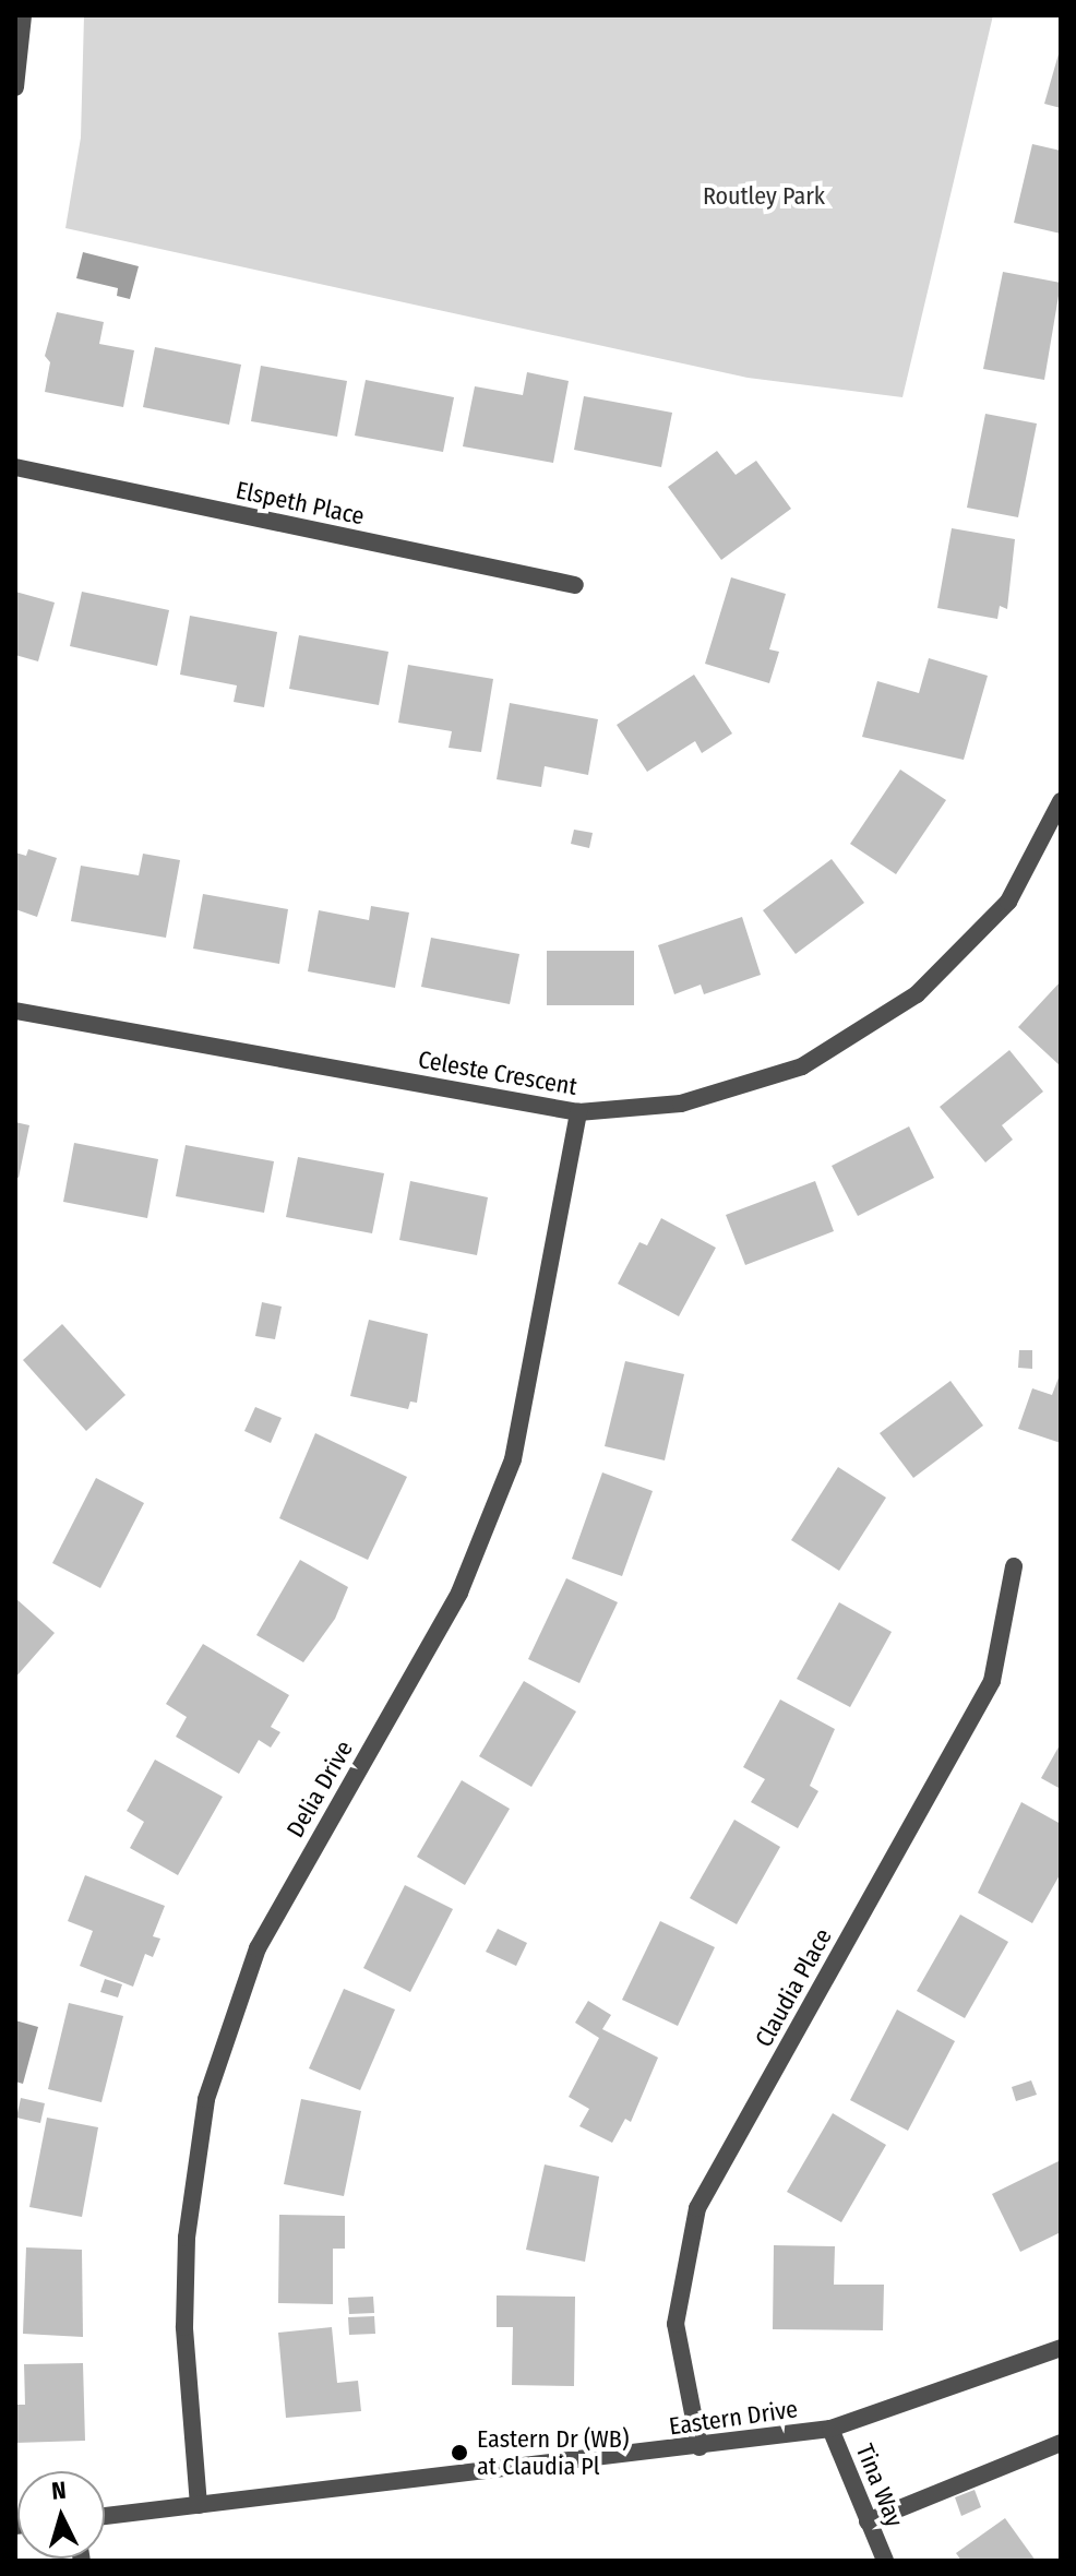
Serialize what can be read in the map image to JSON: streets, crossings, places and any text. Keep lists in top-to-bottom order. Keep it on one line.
{"streets":{"street":["Elspeth Place","Celeste Crescent","Delia Drive","Claudia Place","Eastern Drive","Tina Way"]},"crossings":[["Celeste Crescent","Delia Drive"],["Delia Drive","Eastern Drive"],["Claudia Place","Eastern Drive"],["Eastern Drive","Tina Way"]],"parks":["Routley Park"],"places":["Eastern Dr (WB) at Claudia Pl"],"north":"top"}
